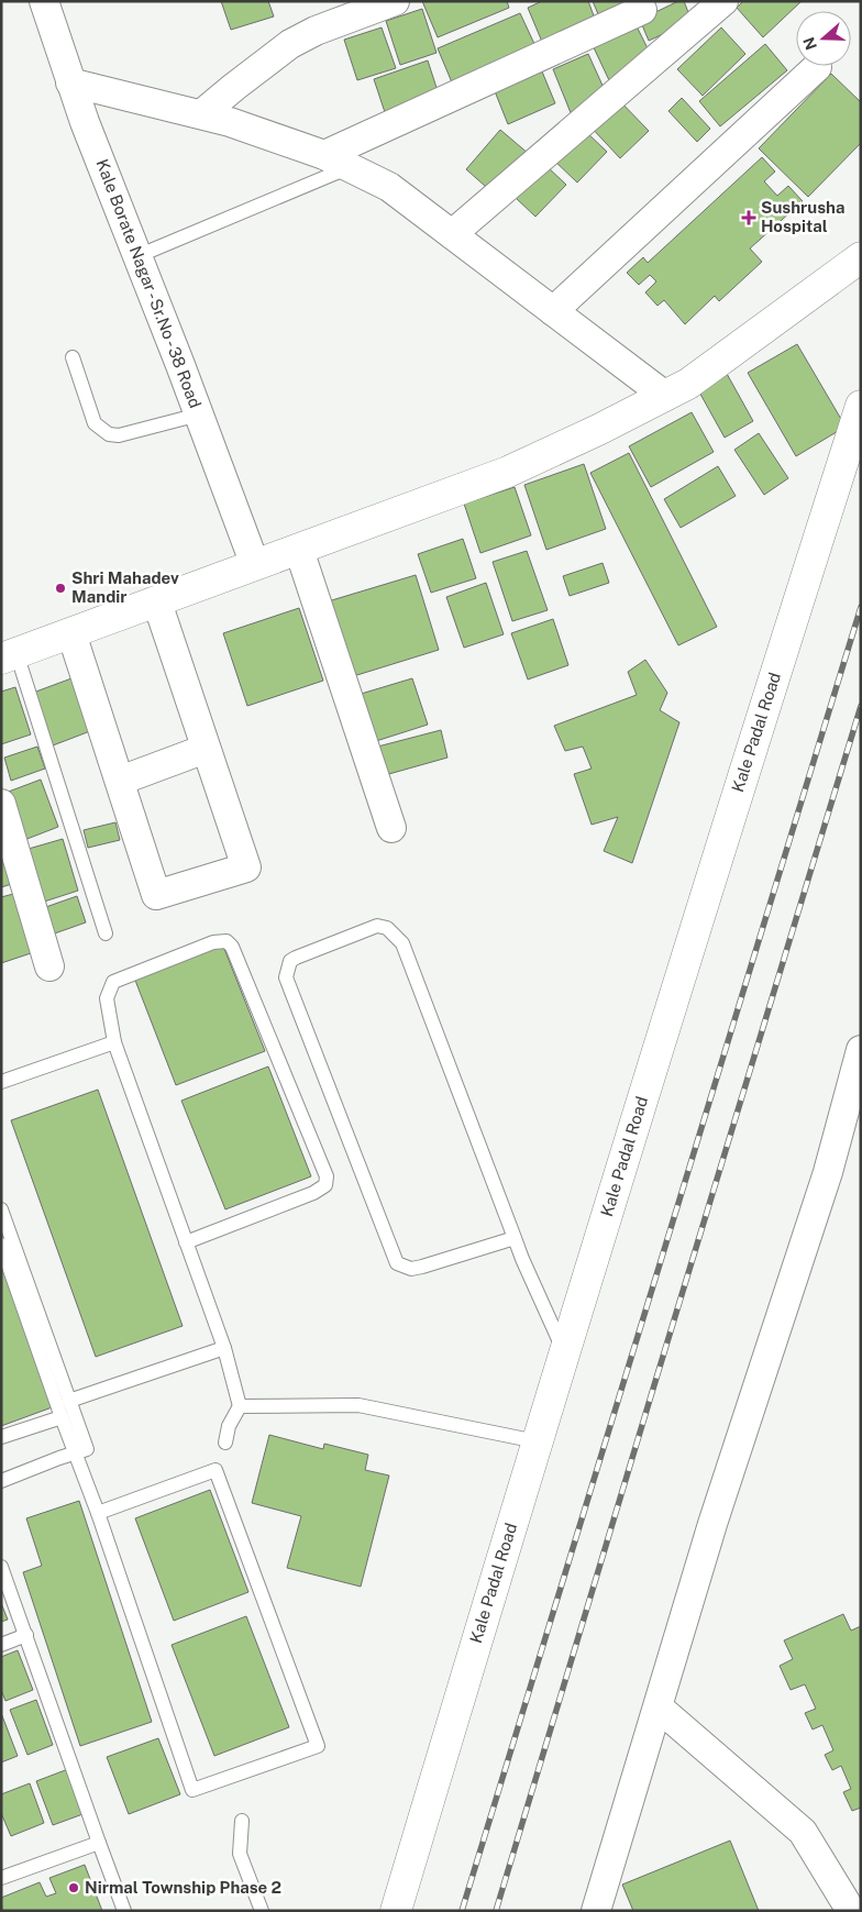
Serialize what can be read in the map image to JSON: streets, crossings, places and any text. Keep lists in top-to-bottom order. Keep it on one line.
{"streets":{"street":["Kale Borate Nagar - Sr.No - 38 Road","Kale Padal Road"]},"places":{"health":["Sushrusha Hospital"],"other":["Shri Mahadev Mandir","Nirmal Township Phase 2"]},"north":"left"}
